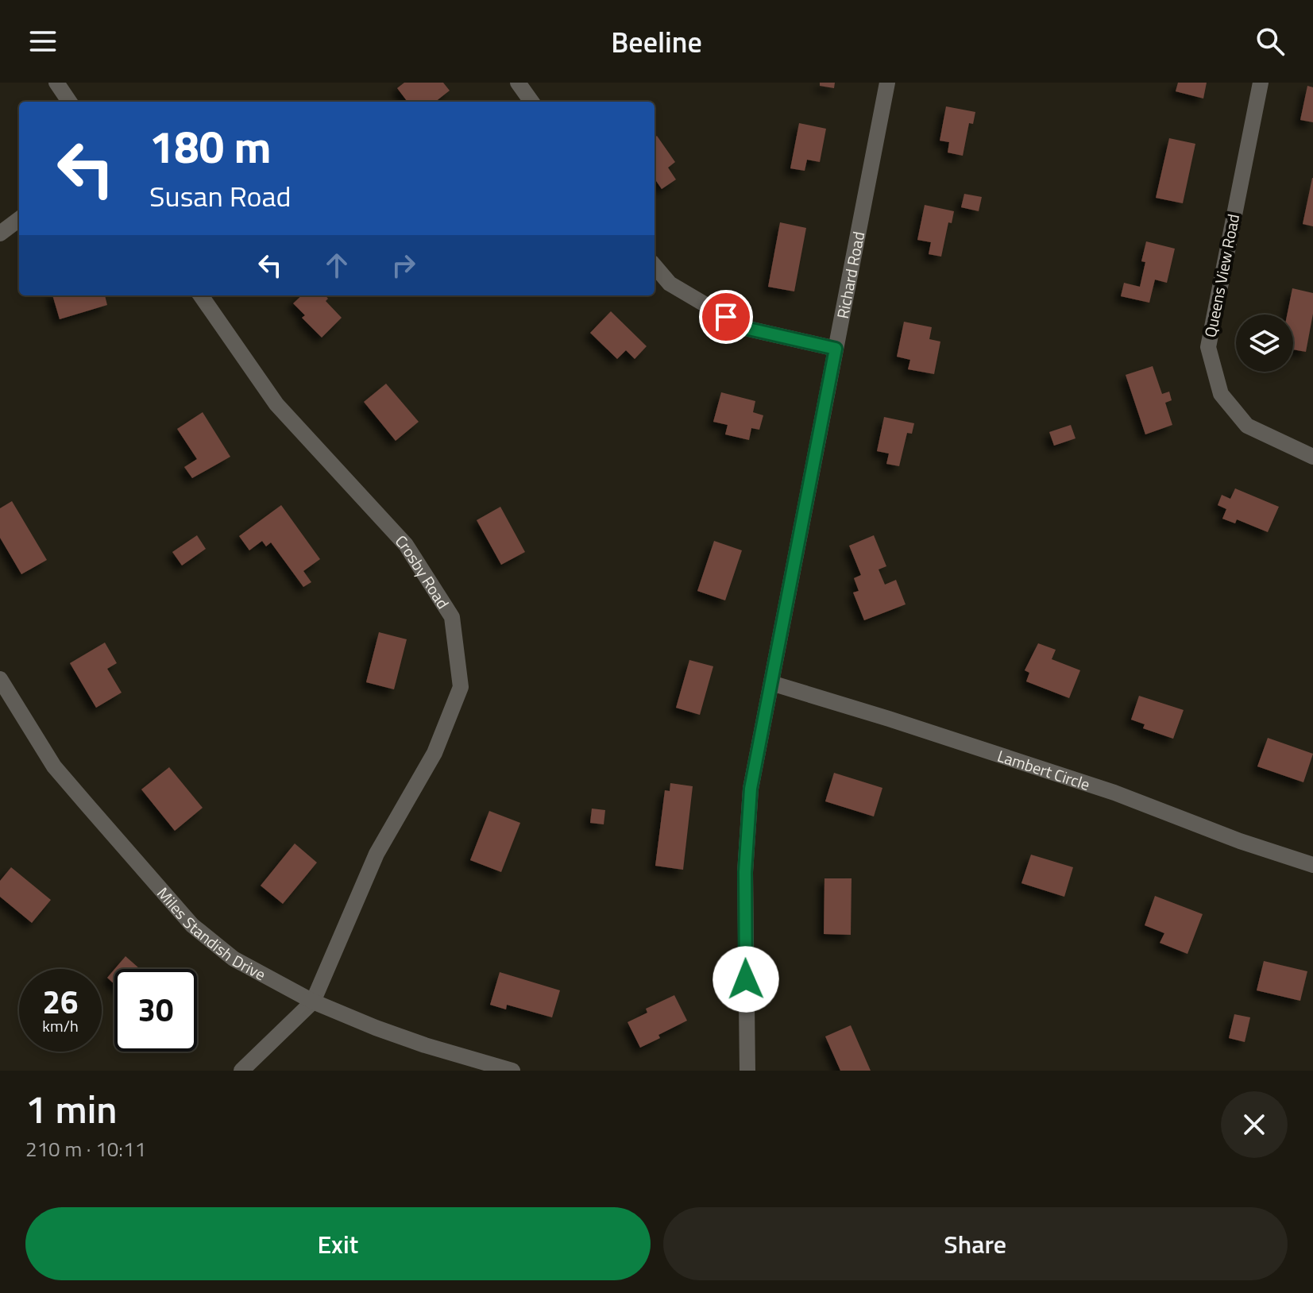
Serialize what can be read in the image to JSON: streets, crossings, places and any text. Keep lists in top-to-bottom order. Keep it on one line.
{"streets":{"street":["Richard Road","Queens View Road","Crosby Road","Lambert Circle","Miles Standish Drive"]},"crossings":[["Richard Road","Lambert Circle"],["Crosby Road","Miles Standish Drive"]],"page":{"header":"Beeline","turn":["180 m","Susan Road"],"speed":"26 km/h","limit":"30","heading":["1 min","210 m · 10:11"],"buttons":["Exit","Share"]}}
